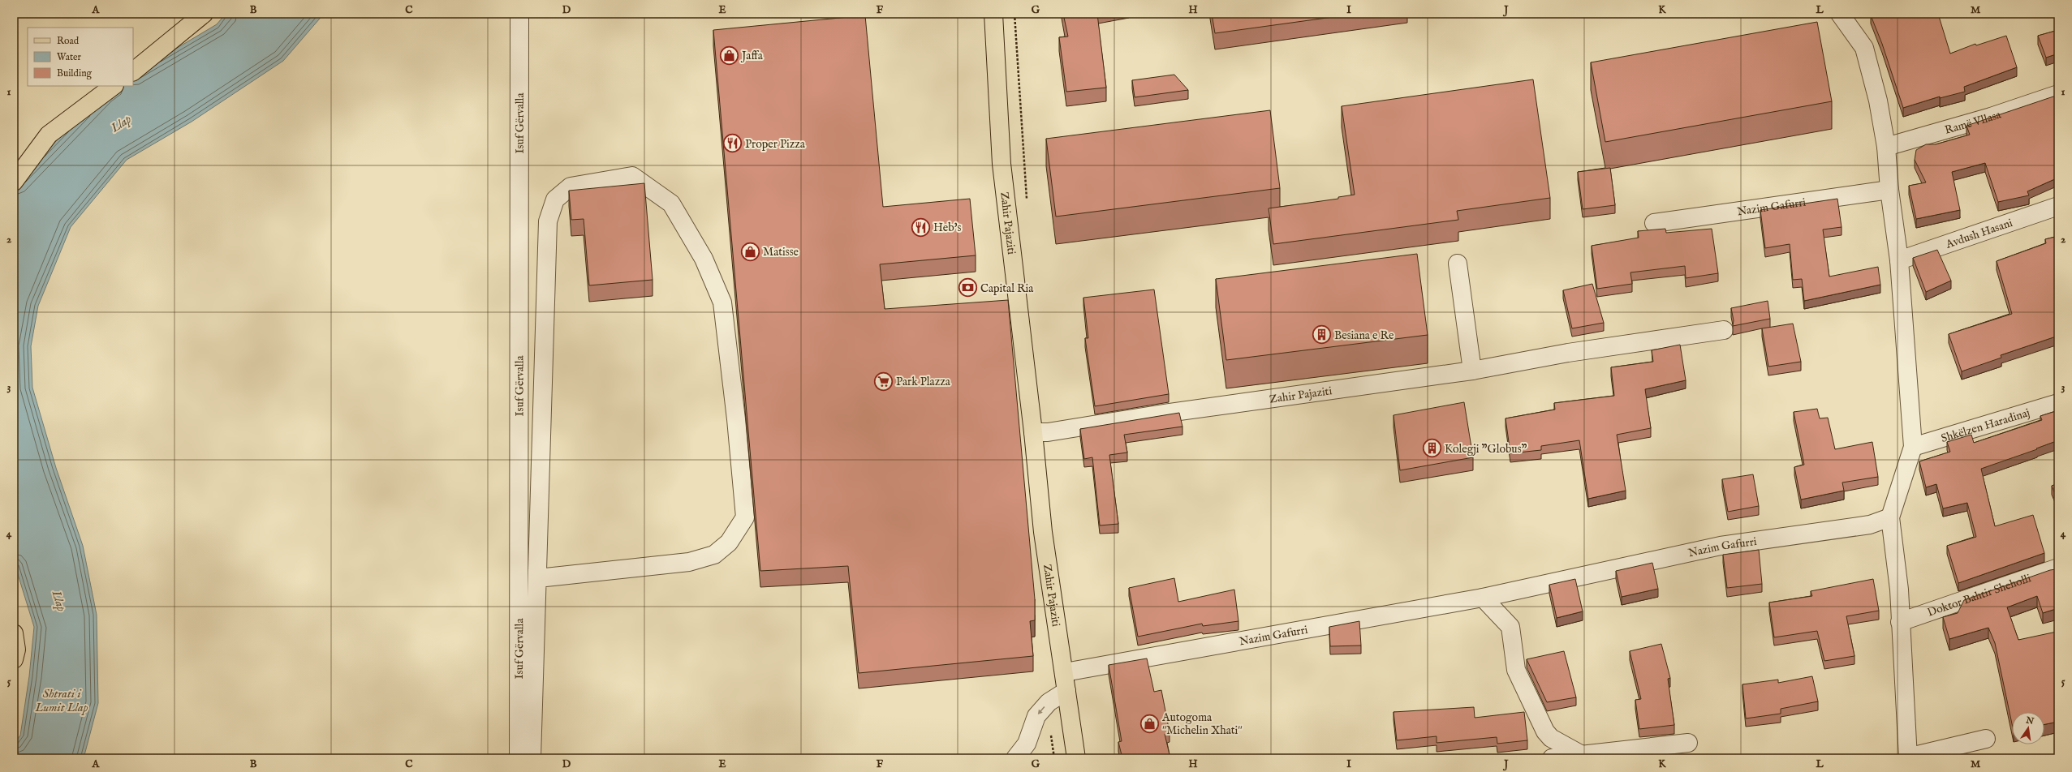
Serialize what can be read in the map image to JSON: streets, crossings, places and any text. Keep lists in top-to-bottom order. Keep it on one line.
{"streets":{"main road":["Zahir Pajaziti"],"street":["Ramë Vllasa","Isuf Gërvalla","Nazim Gafurri","Avdush Hasani","Shkëlzen Haradinaj","Doktor Bahtir Sheholli"]},"crossings":[["Nazim Gafurri","Zahir Pajaziti"]],"water":["Llap","Shtrati i Lumit Llap"],"places":{"shop":["Jaffa","Matisse","Autogoma ʺMichelin Xhatiʺ"],"restaurant":["Proper Pizza","Heb's"],"bank":["Capital Ria"],"building":["Besiana e Re","Kolegji \"Globus\""],"supermarket":["Park Plazza"]},"legend":["Road","Water","Building"],"north":"top","grid":{"columns":["A","B","C","D","E","F","G","H","I","J","K","L","M"],"rows":["1","2","3","4","5"]}}
